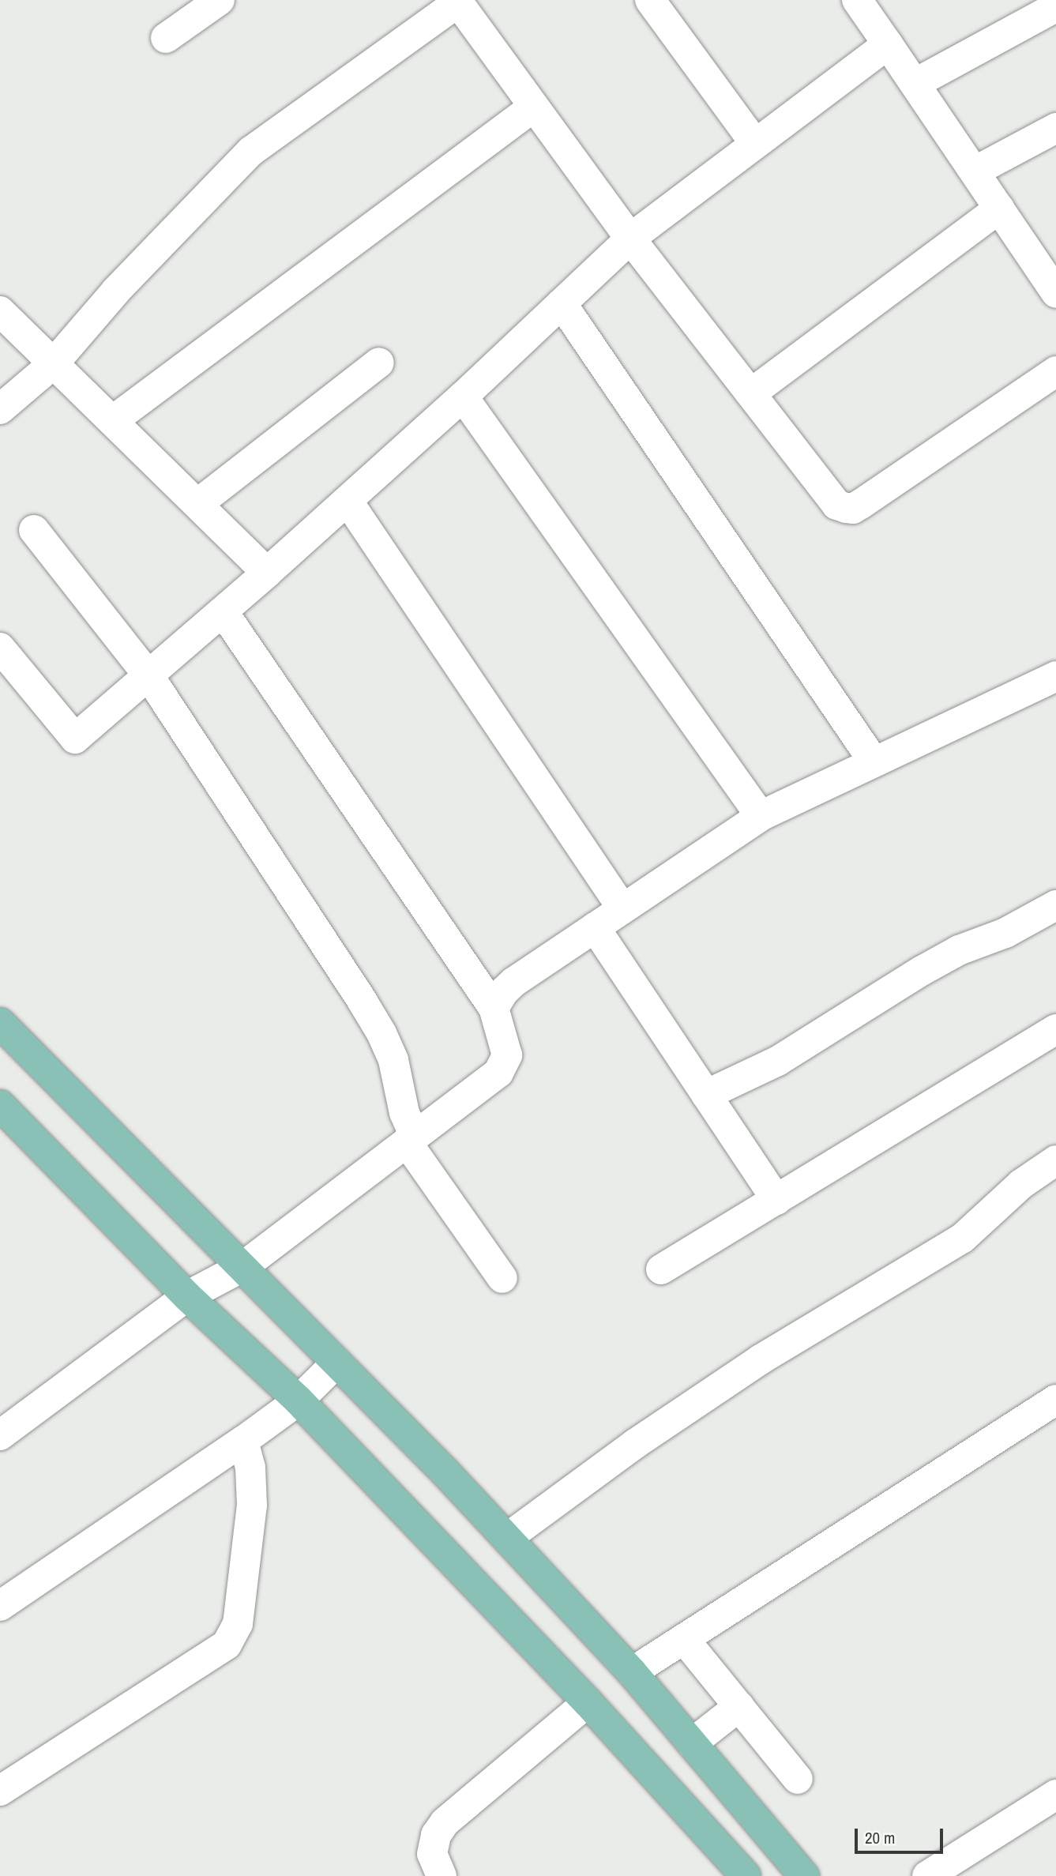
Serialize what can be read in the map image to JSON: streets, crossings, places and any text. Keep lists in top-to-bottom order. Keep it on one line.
{"scale_bar":"20 m"}
